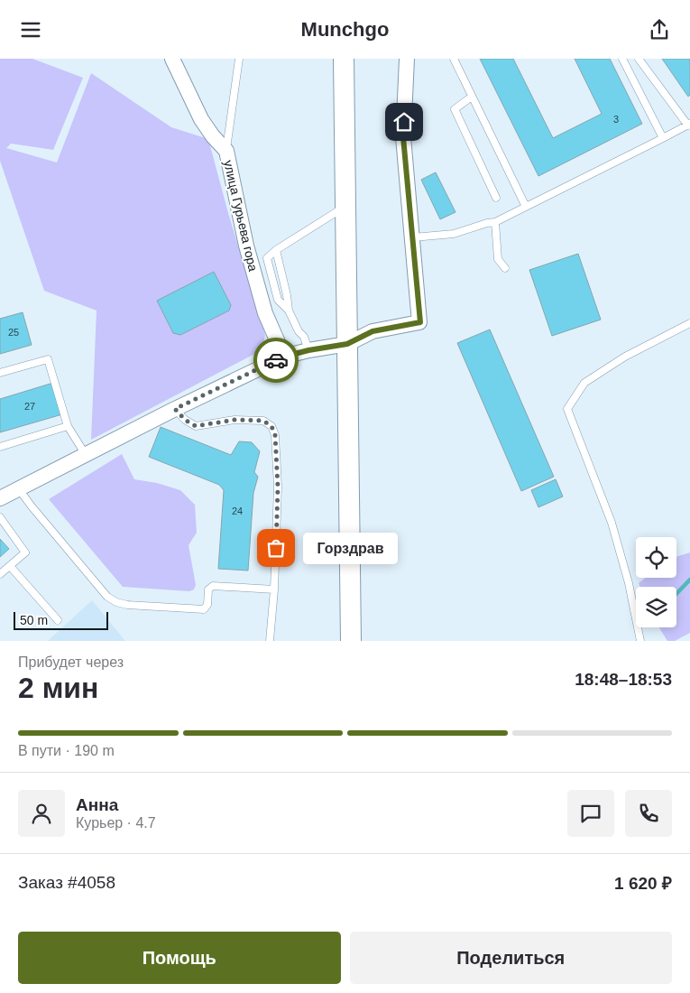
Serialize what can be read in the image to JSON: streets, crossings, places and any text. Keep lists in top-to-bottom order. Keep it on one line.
{"streets":{"street":["улица Гурьева гора"]},"places":["Горздрав"],"house_numbers":["3","25","27","24"],"scale_bar":"50 m","page":{"header":"Munchgo","bubble":"Горздрав","scale":"50 m","heading":["2 мин","Прибудет через","18:48–18:53"],"panel":["Анна","Курьер · 4.7","Заказ #4058","1 620 ₽"],"bar":"В пути · 190 m","buttons":["Помощь","Поделиться"]}}
